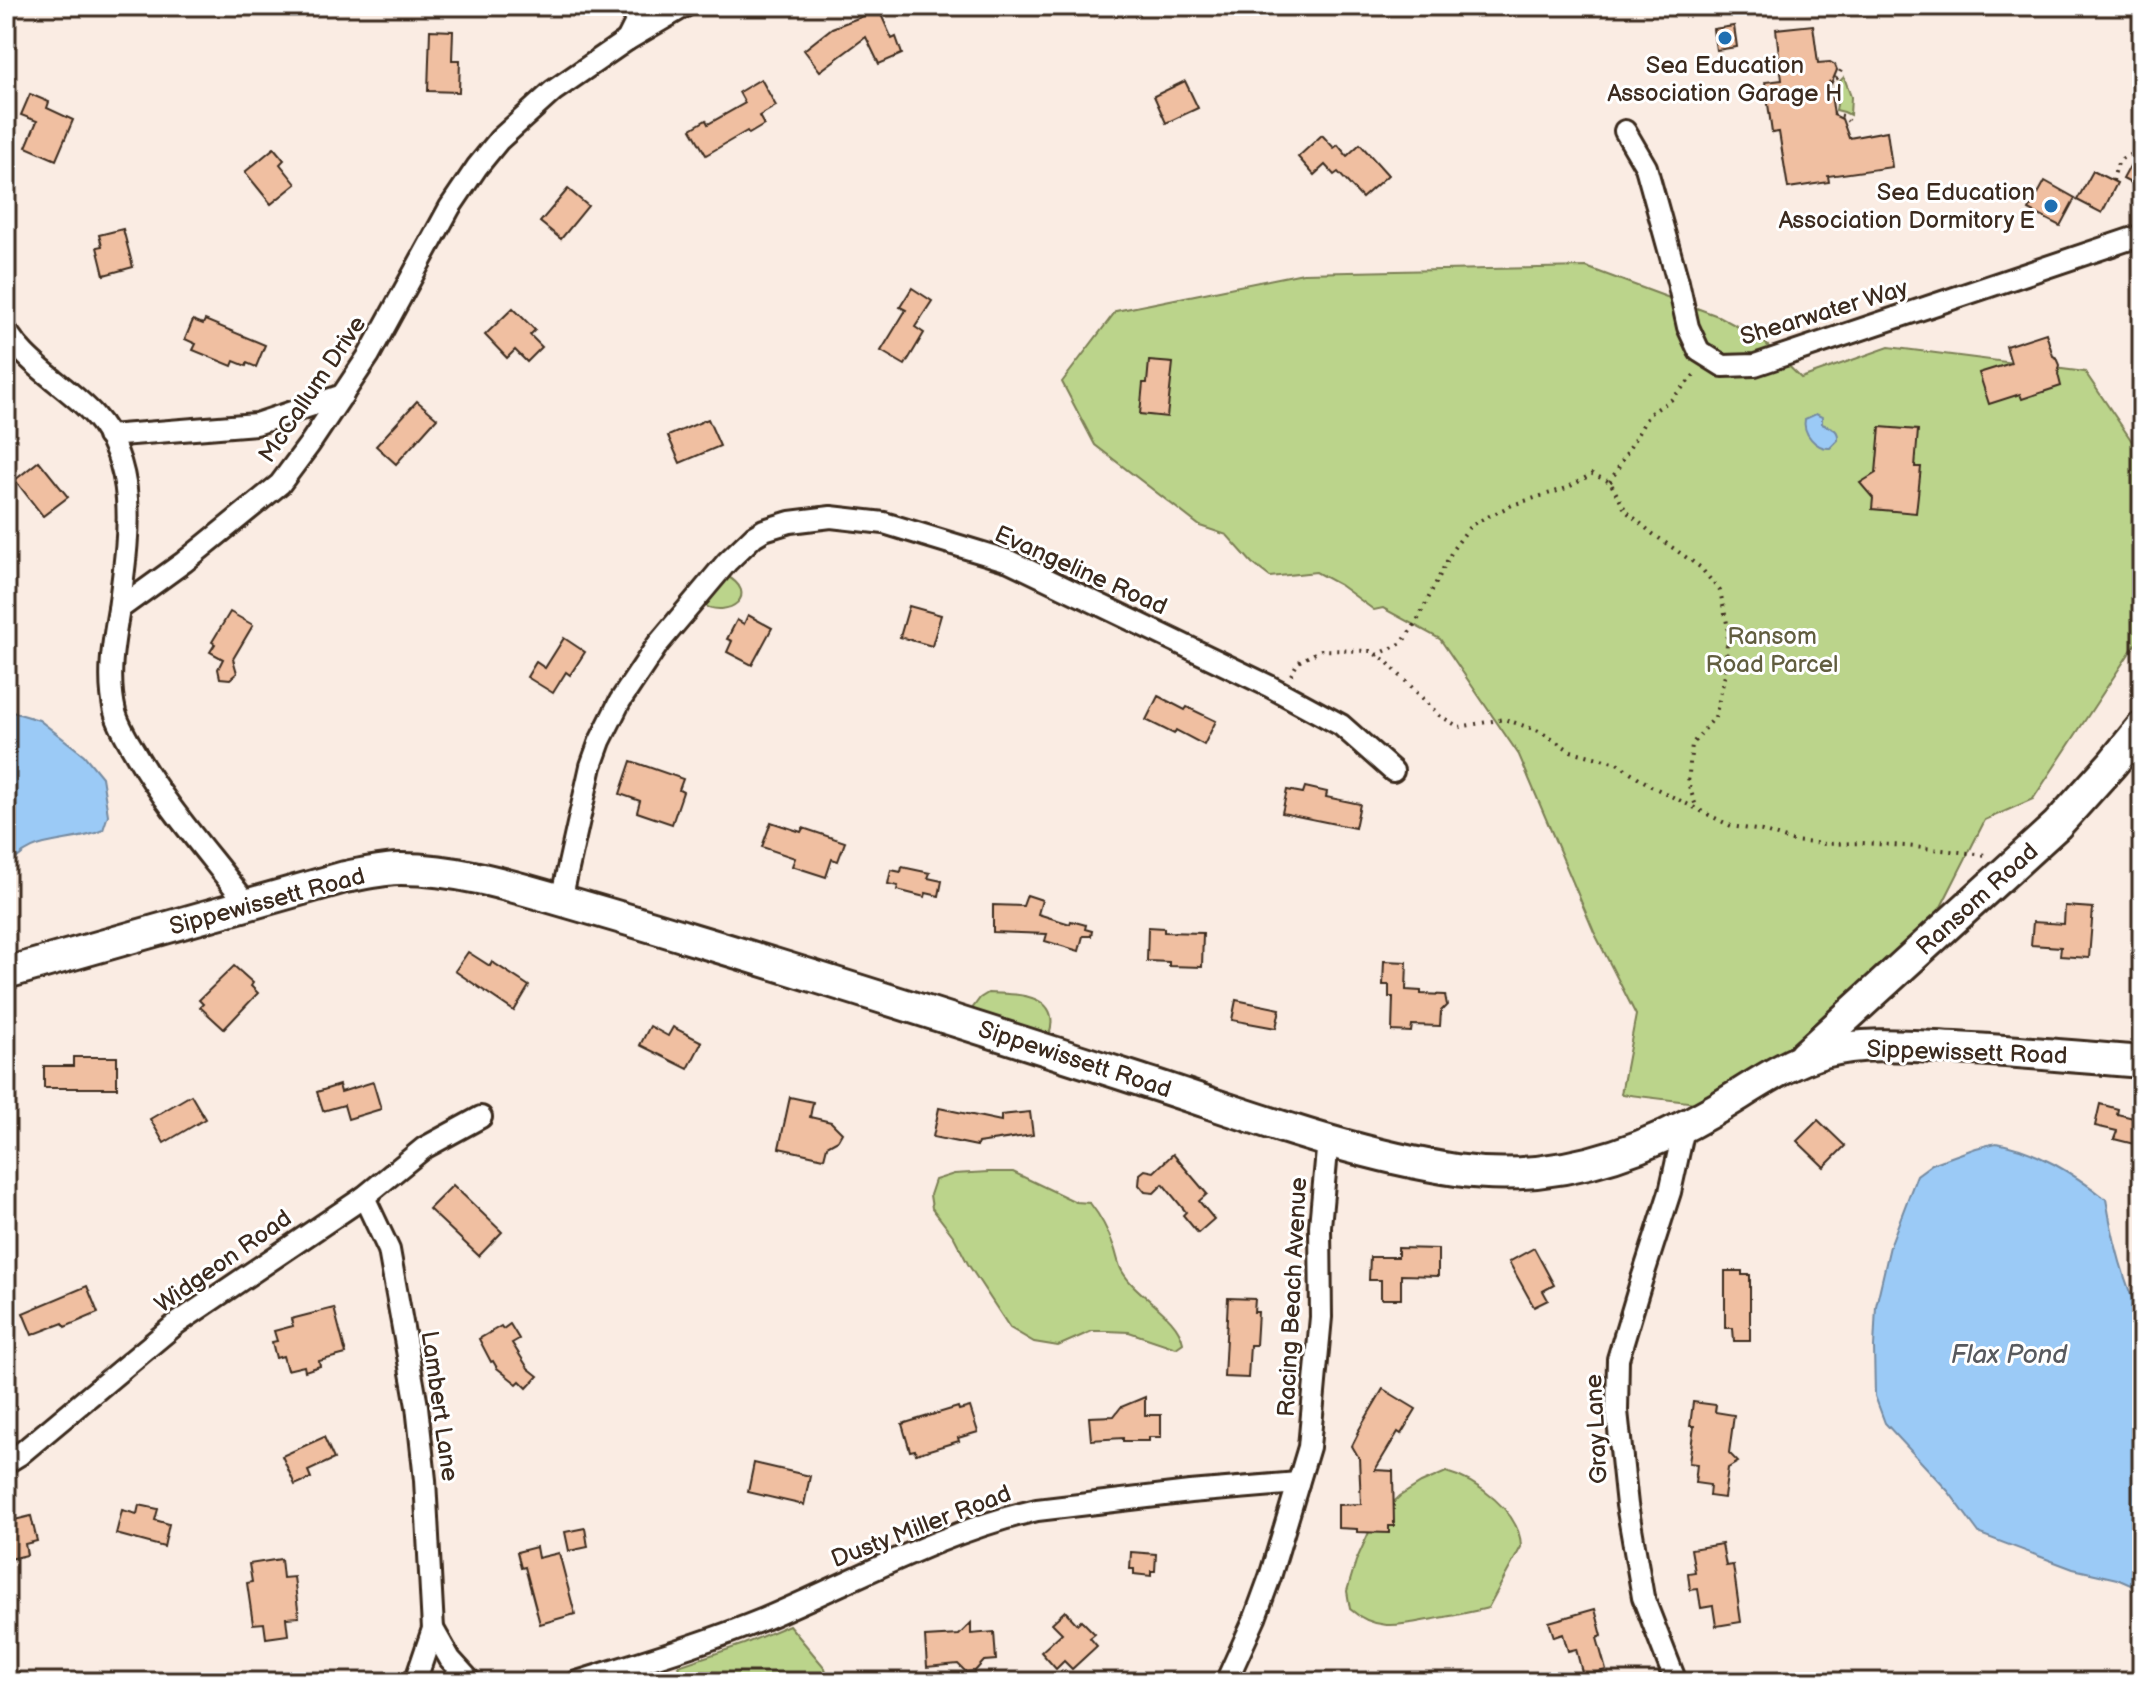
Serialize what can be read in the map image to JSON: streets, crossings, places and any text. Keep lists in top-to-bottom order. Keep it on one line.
{"streets":{"main road":["Ransom Road","Sippewissett Road"],"street":["Shearwater Way","McCallum Drive","Evangeline Road","Widgeon Road","Racing Beach Avenue","Lambert Lane","Gray Lane","Dusty Miller Road"]},"crossings":[["Evangeline Road","Sippewissett Road"],["Ransom Road","Sippewissett Road"],["Sippewissett Road","Racing Beach Avenue"],["Sippewissett Road","Gray Lane"],["Widgeon Road","Lambert Lane"],["Racing Beach Avenue","Dusty Miller Road"]],"water":["Flax Pond"],"parks":["Ransom Road Parcel"],"places":["Sea Education Association Garage H","Sea Education Association Dormitory E"]}
